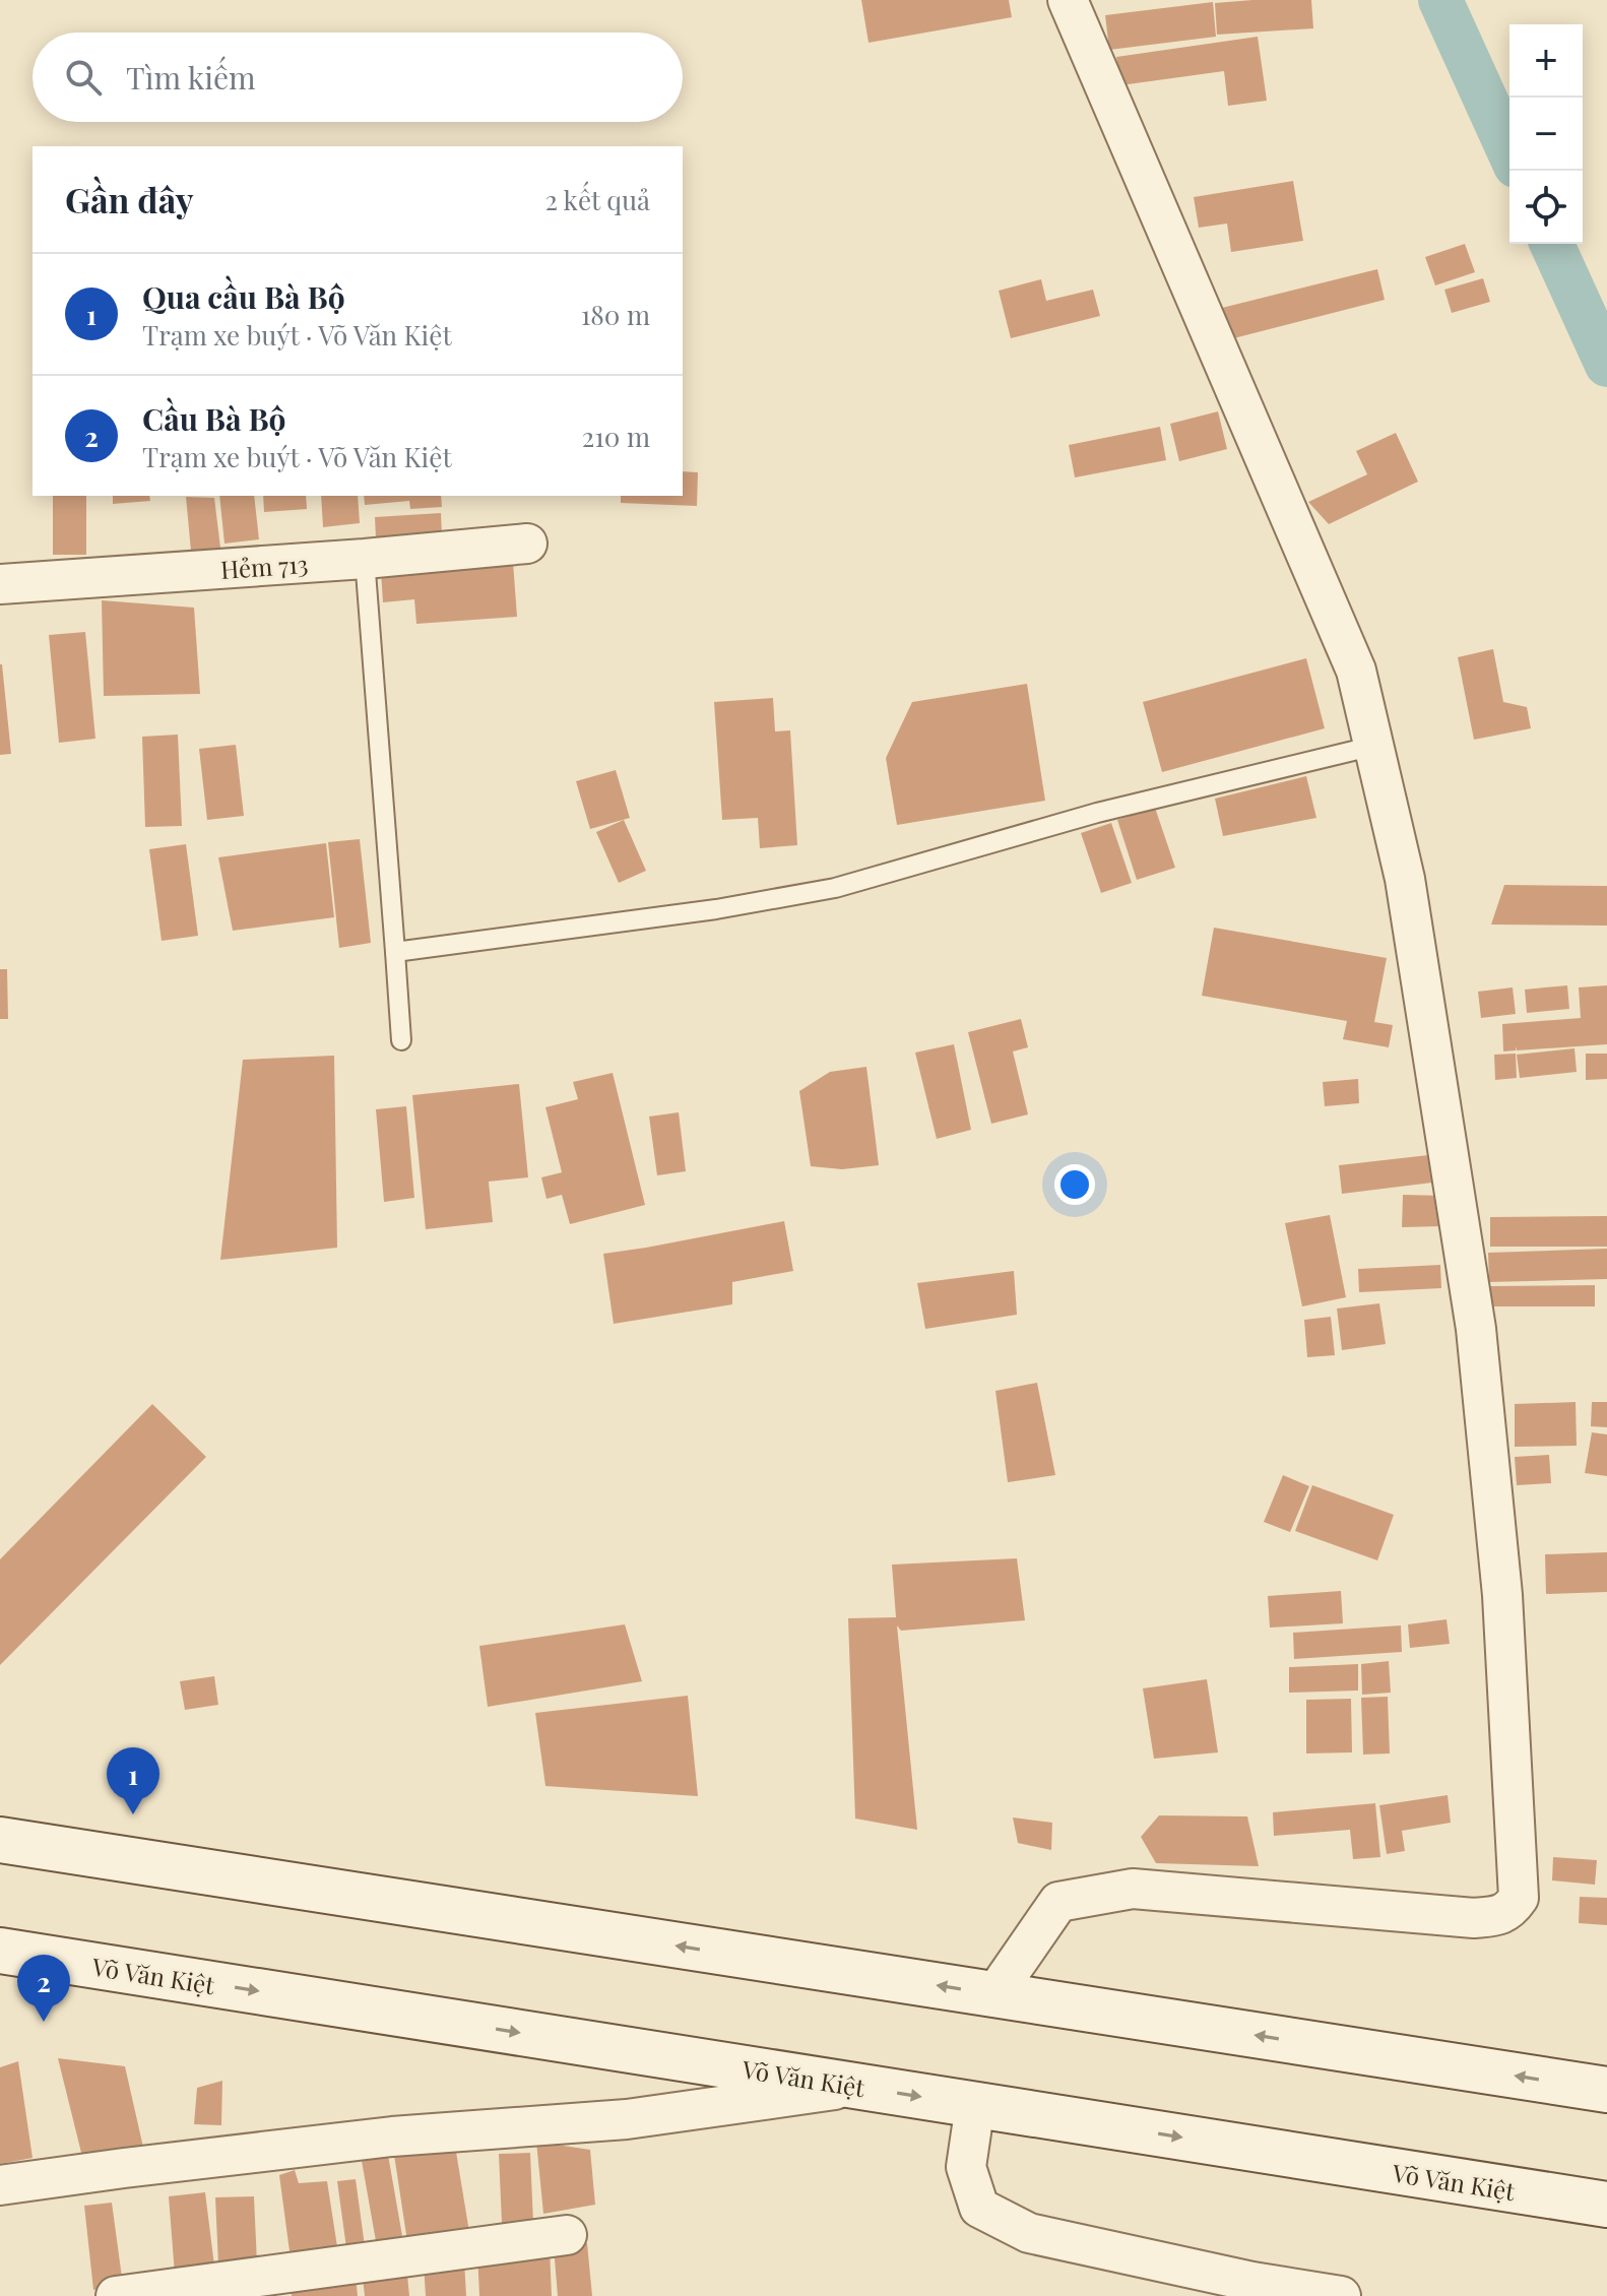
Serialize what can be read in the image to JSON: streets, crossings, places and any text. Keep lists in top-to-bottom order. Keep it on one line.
{"streets":{"main road":["Võ Văn Kiệt"],"street":["Hẻm 713"]},"page":{"map_buttons":["+","−"],"search":"Tìm kiếm","heading":["Gần đây","2 kết quả"],"list":[{"mark":"1","name":"Qua cầu Bà Bộ","note":"Trạm xe buýt · Võ Văn Kiệt","value":"180 m"},{"mark":"2","name":"Cầu Bà Bộ","note":"Trạm xe buýt · Võ Văn Kiệt","value":"210 m"}],"pins":["1","2"]}}
